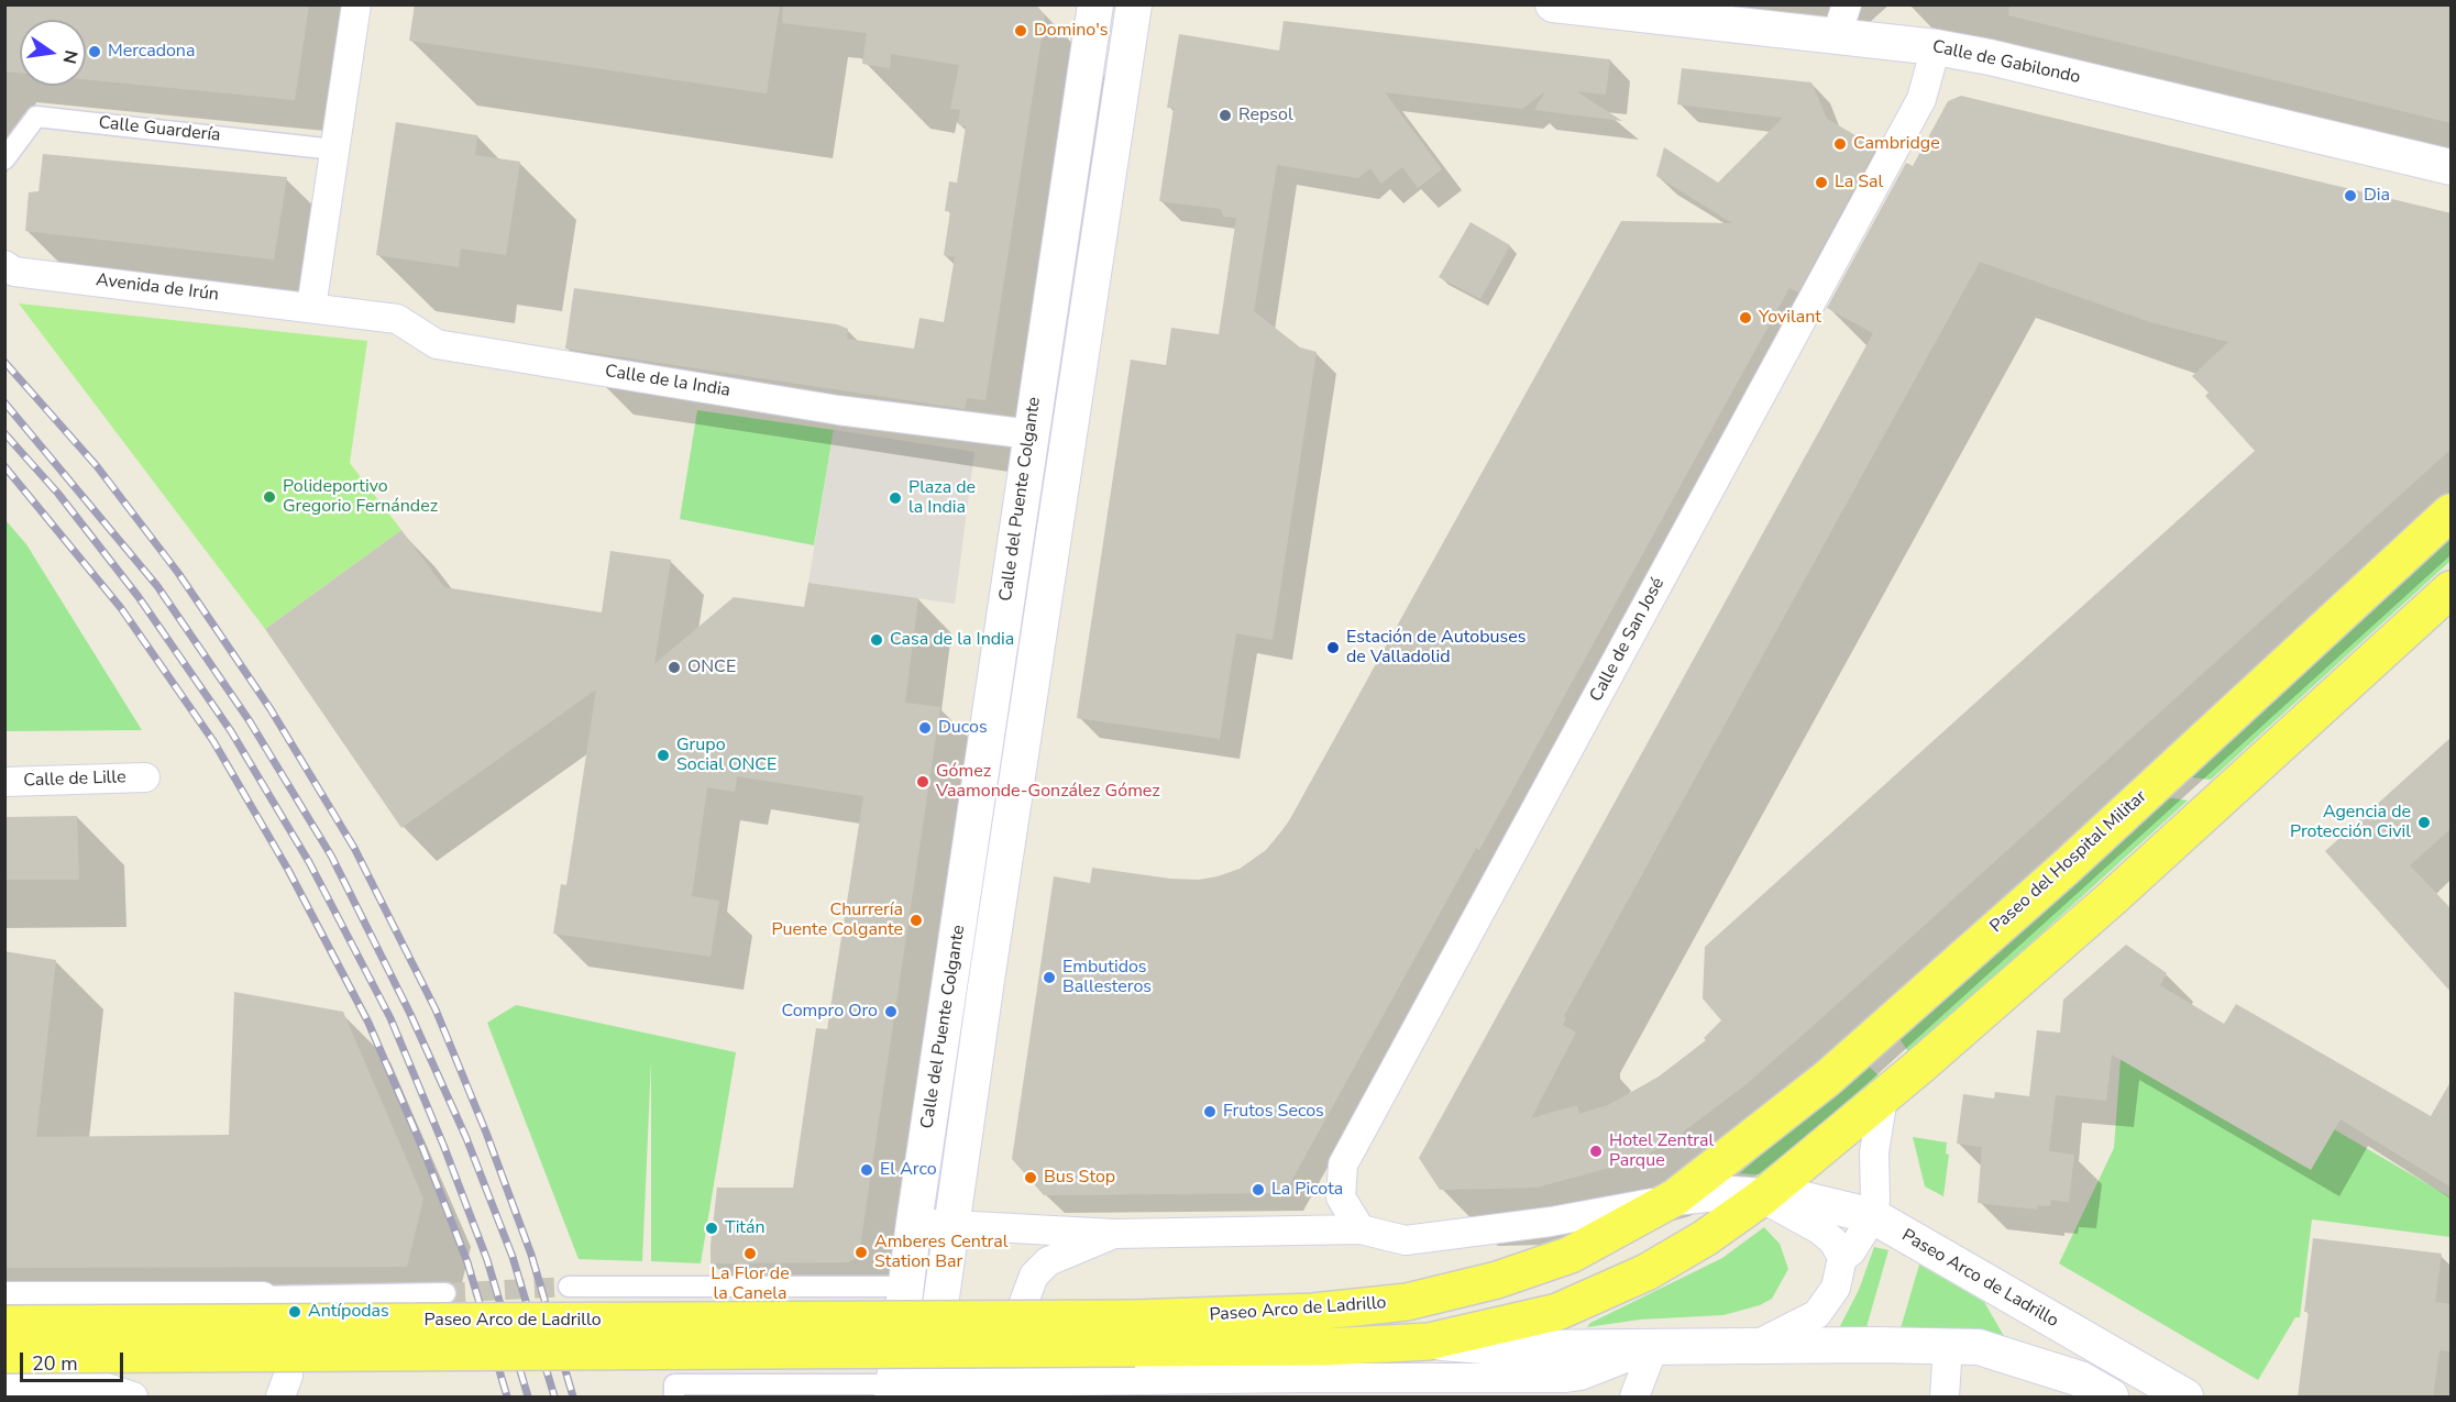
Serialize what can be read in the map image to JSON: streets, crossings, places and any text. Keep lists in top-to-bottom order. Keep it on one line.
{"streets":{"main road":["Paseo del Hospital Militar","Paseo Arco de Ladrillo"],"street":["Calle de Gabilondo","Calle Guardería","Avenida de Irún","Calle de la India","Calle del Puente Colgante","Calle de San José","Calle de Lille"]},"crossings":[["Calle de Gabilondo","Calle de San José"],["Avenida de Irún","Calle de la India"],["Calle de la India","Calle del Puente Colgante"],["Calle del Puente Colgante","Paseo Arco de Ladrillo"],["Calle de San José","Paseo Arco de Ladrillo"],["Paseo del Hospital Militar","Paseo Arco de Ladrillo"]],"places":["Domino's","Mercadona","Repsol","Cambridge","La Sal","Dia","Yovilant","Polideportivo Gregorio Fernández","Plaza de la India","Casa de la India","Estación de Autobuses de Valladolid","ONCE","Ducos","Grupo Social ONCE","Gómez Vaamonde-González Gómez","Agencia de Protección Civil","Churrería Puente Colgante","Embutidos Ballesteros","Compro Oro","Frutos Secos","Hotel Zentral Parque","El Arco","Bus Stop","La Picota","Titán","Amberes Central Station Bar","La Flor de la Canela","Antípodas"],"scale_bar":"20 m","north":"right"}
